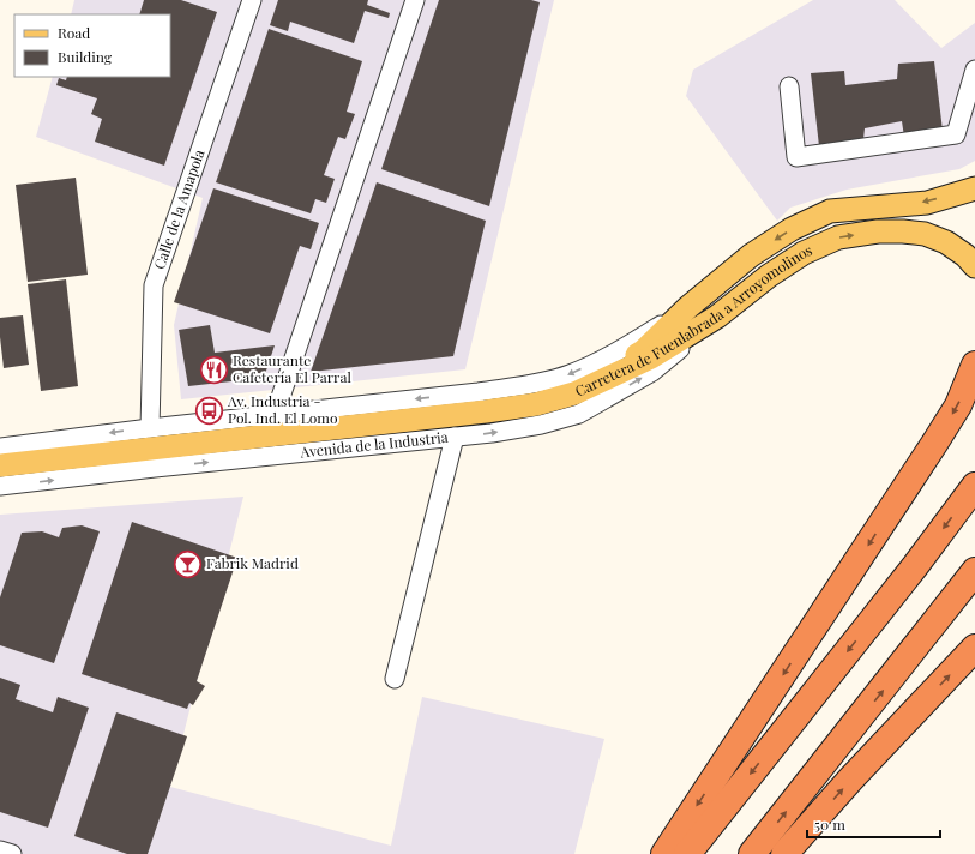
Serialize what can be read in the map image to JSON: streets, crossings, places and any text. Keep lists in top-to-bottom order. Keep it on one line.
{"streets":{"main road":["Carretera de Fuenlabrada a Arroyomolinos","Avenida de la Industria"],"street":["Calle de la Amapola"]},"crossings":[["Carretera de Fuenlabrada a Arroyomolinos","Avenida de la Industria"]],"places":{"restaurant":["Restaurante Cafetería El Parral"],"bus stop":["Av. Industria - Pol. Ind. El Lomo"],"bar":["Fabrik Madrid"]},"legend":["Road","Building"],"scale_bar":"50 m"}
